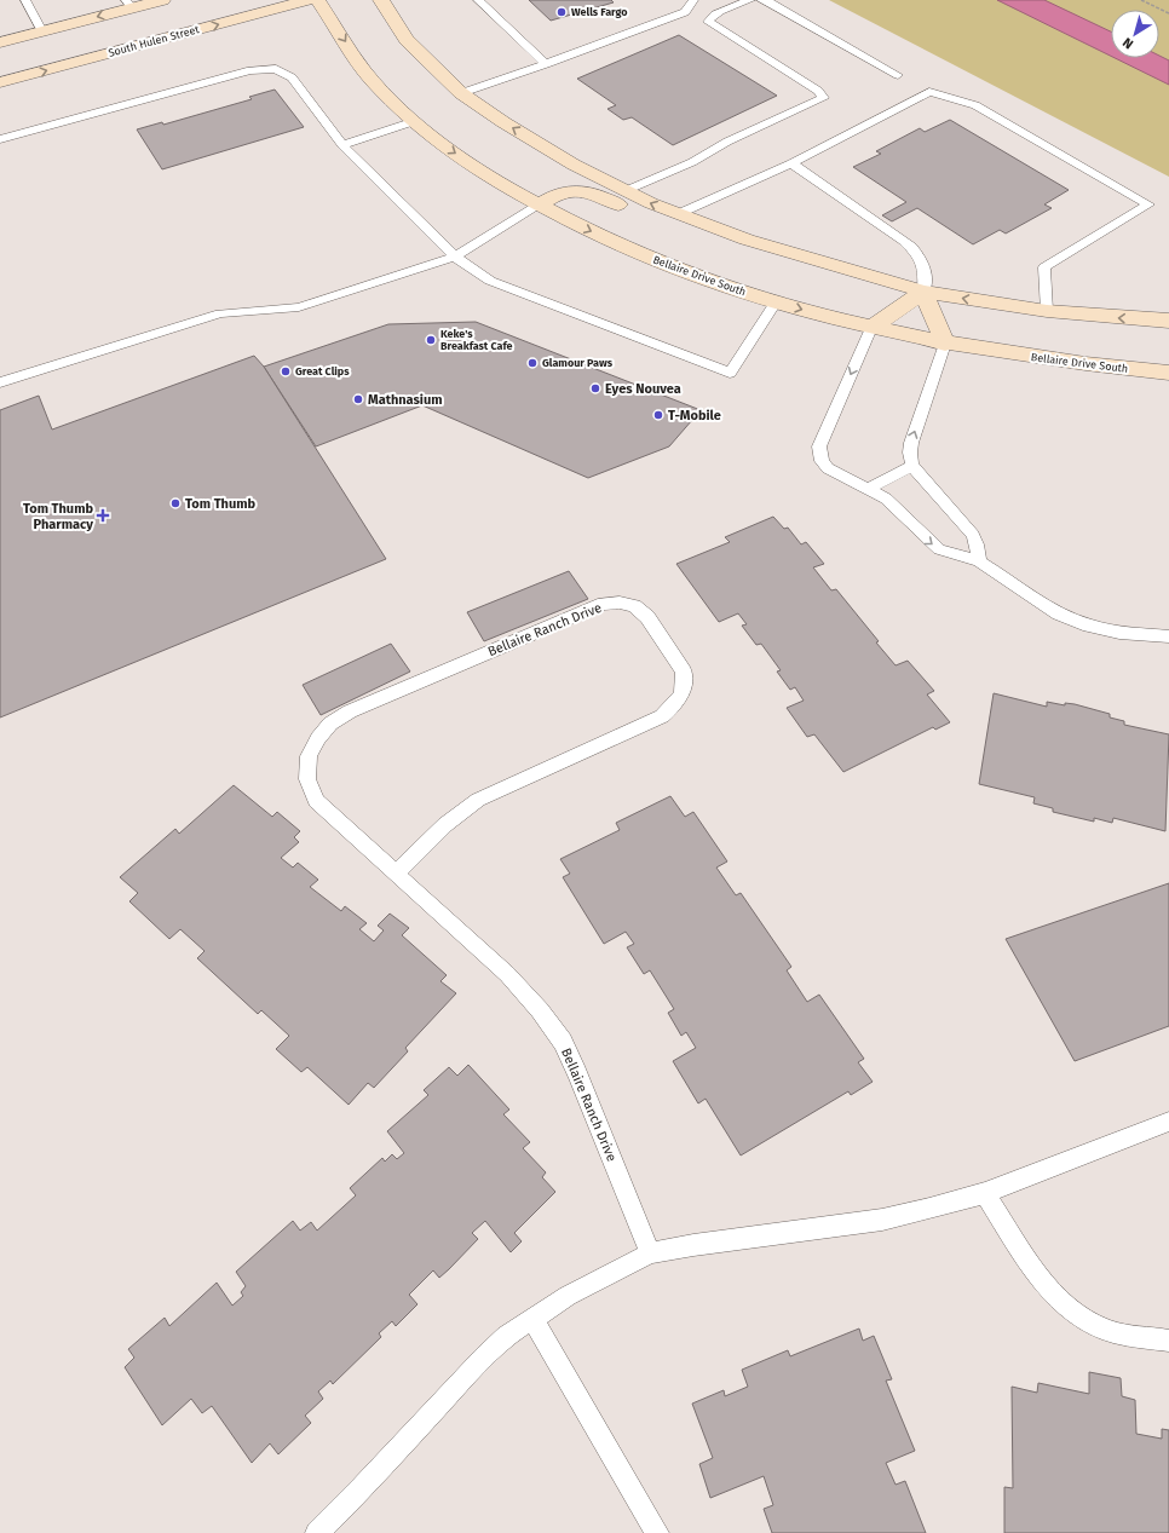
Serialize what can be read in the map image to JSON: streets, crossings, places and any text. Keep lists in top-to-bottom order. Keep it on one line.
{"streets":{"main road":["South Hulen Street","Bellaire Drive South"],"lane":["Bellaire Ranch Drive"]},"places":{"other":["Wells Fargo","Keke's Breakfast Cafe","Glamour Paws","Great Clips","Eyes Nouvea","Mathnasium","T-Mobile","Tom Thumb"],"health":["Tom Thumb Pharmacy"]},"north":"bottom left"}
